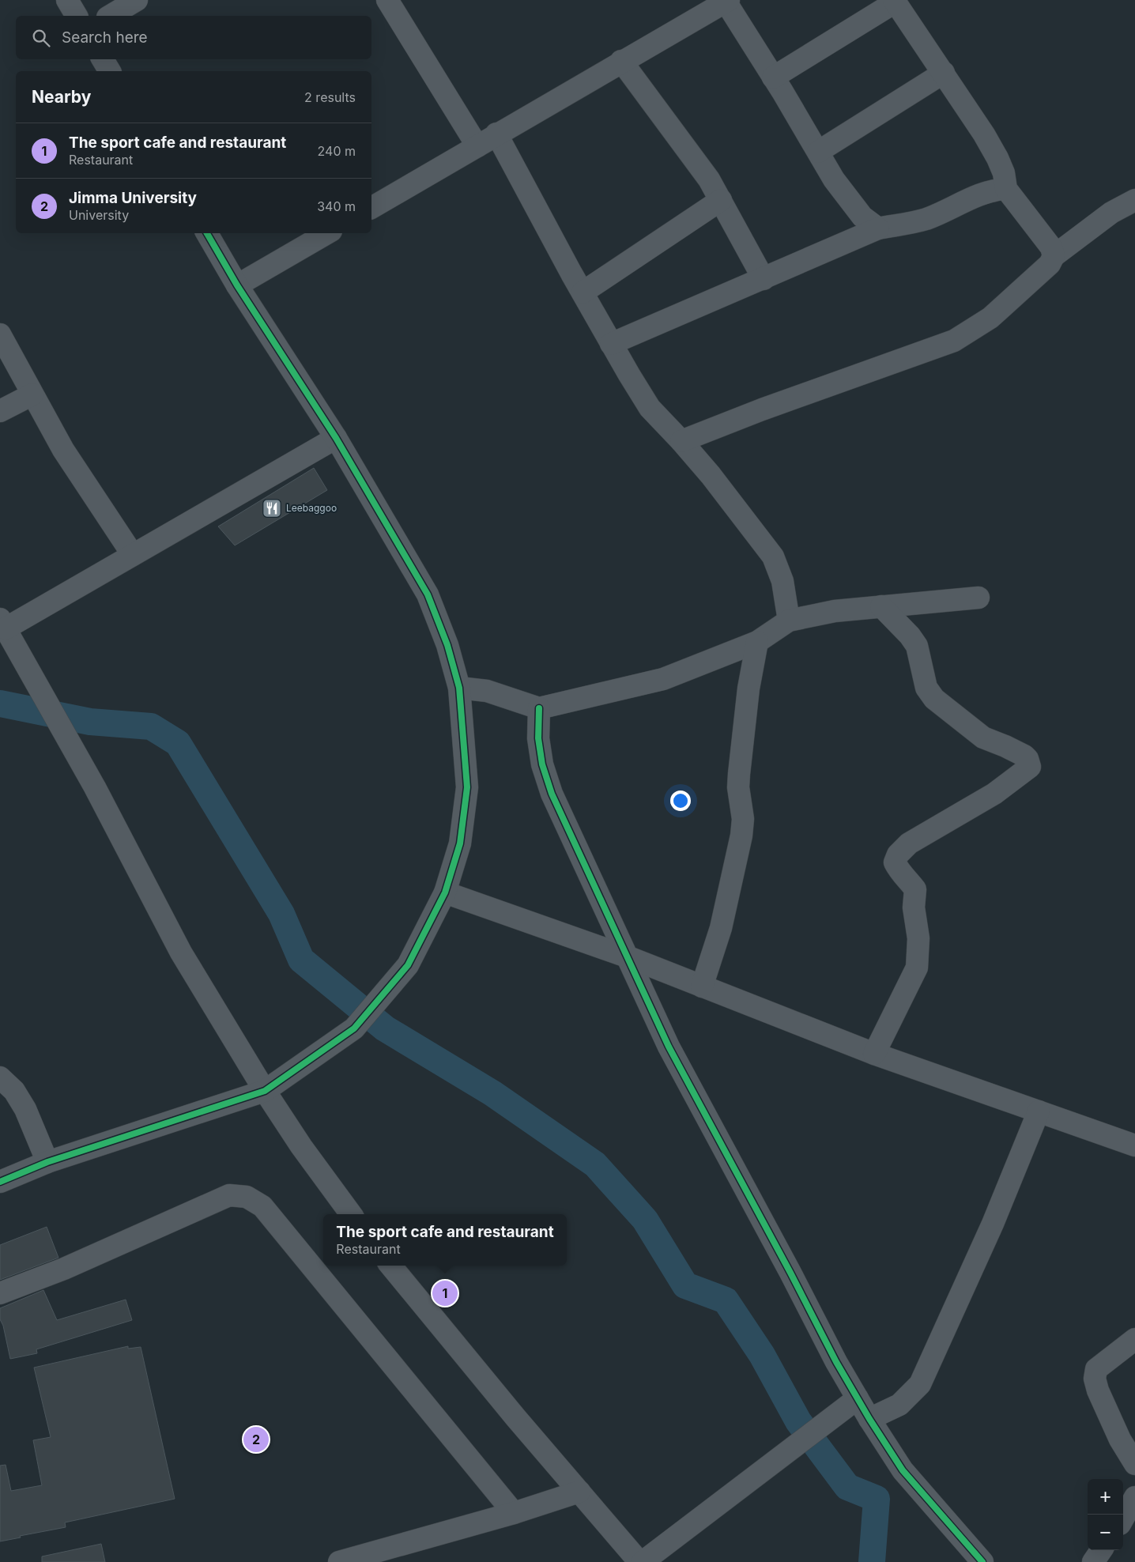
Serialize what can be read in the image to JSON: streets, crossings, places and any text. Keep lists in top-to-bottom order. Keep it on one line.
{"places":{"restaurant":["Leebaggoo"]},"page":{"search":"Search here","heading":["Nearby","2 results"],"list":[{"mark":"1","name":"The sport cafe and restaurant","note":"Restaurant","value":"240 m"},{"mark":"2","name":"Jimma University","note":"University","value":"340 m"}],"popup":["The sport cafe and restaurant","Restaurant"],"pins":["1","2"],"map_buttons":["+","−"]}}
